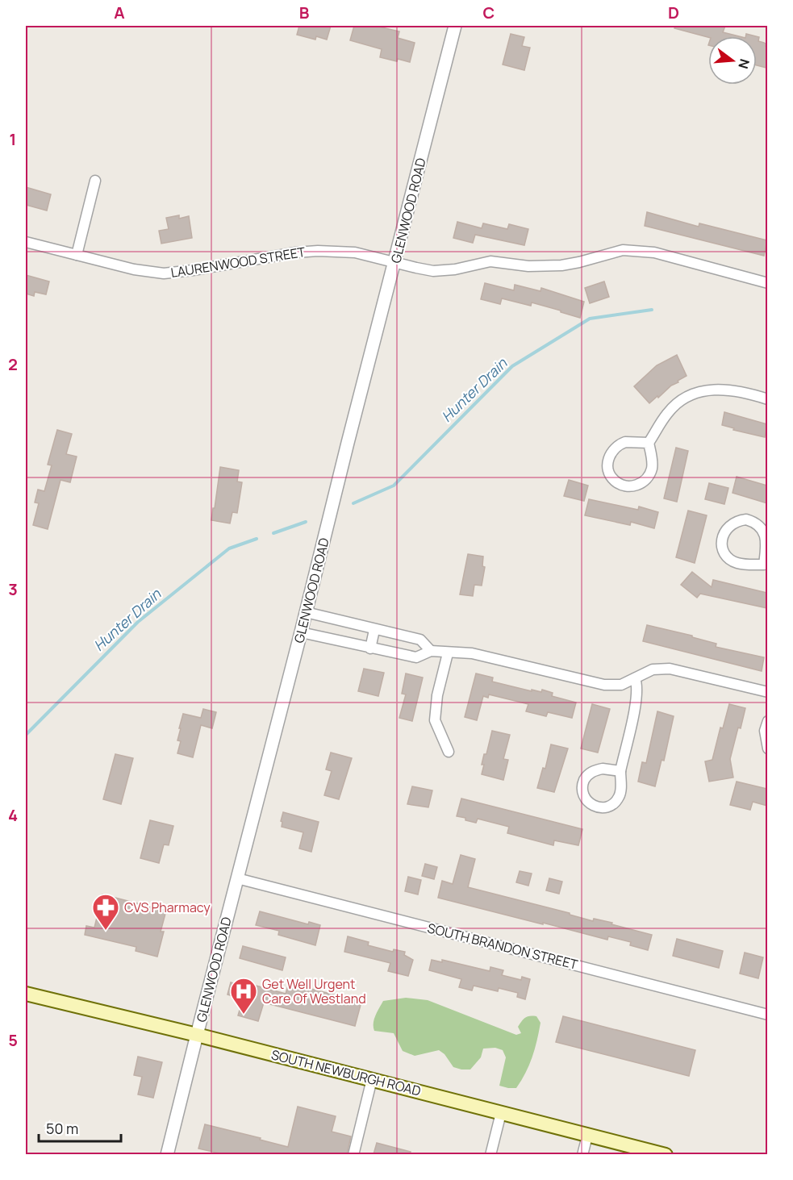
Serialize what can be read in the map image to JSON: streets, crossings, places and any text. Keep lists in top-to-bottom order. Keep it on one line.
{"streets":{"main road":["SOUTH NEWBURGH ROAD"],"street":["GLENWOOD ROAD","LAURENWOOD STREET","SOUTH BRANDON STREET"]},"crossings":[["GLENWOOD ROAD","LAURENWOOD STREET"],["GLENWOOD ROAD","SOUTH BRANDON STREET"],["GLENWOOD ROAD","SOUTH NEWBURGH ROAD"]],"water":["Hunter Drain"],"places":{"pharmacy":["CVS Pharmacy"],"hospital":["Get Well Urgent Care Of Westland"]},"scale_bar":"50 m","north":"right","grid":{"columns":["A","B","C","D"],"rows":["1","2","3","4","5"]}}
